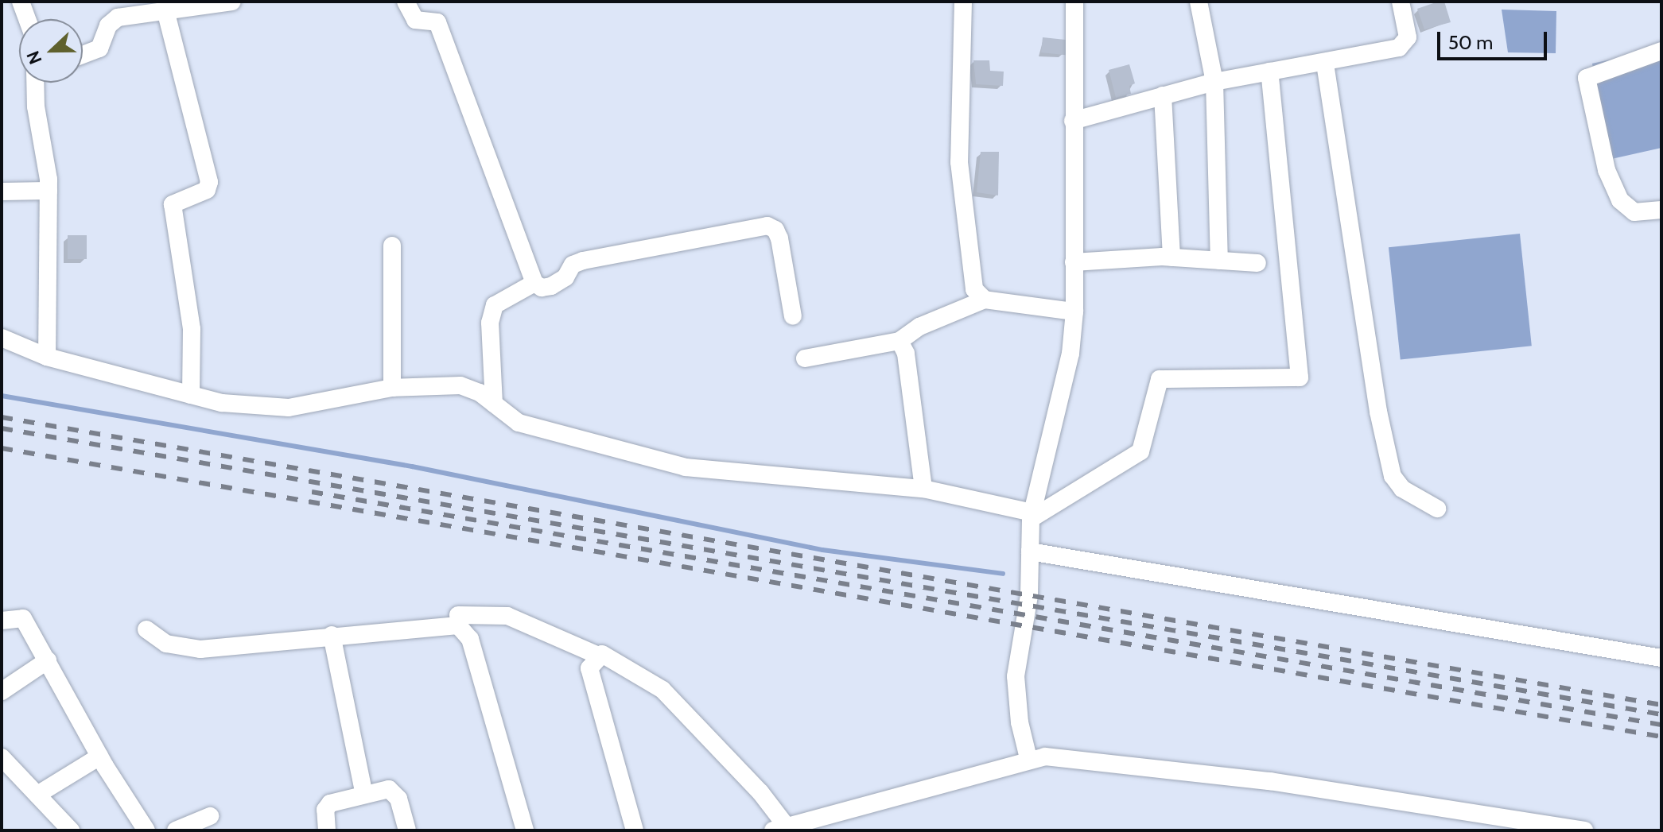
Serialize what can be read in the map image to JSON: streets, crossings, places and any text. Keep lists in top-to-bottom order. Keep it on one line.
{"scale_bar":"50 m","north":"left"}
